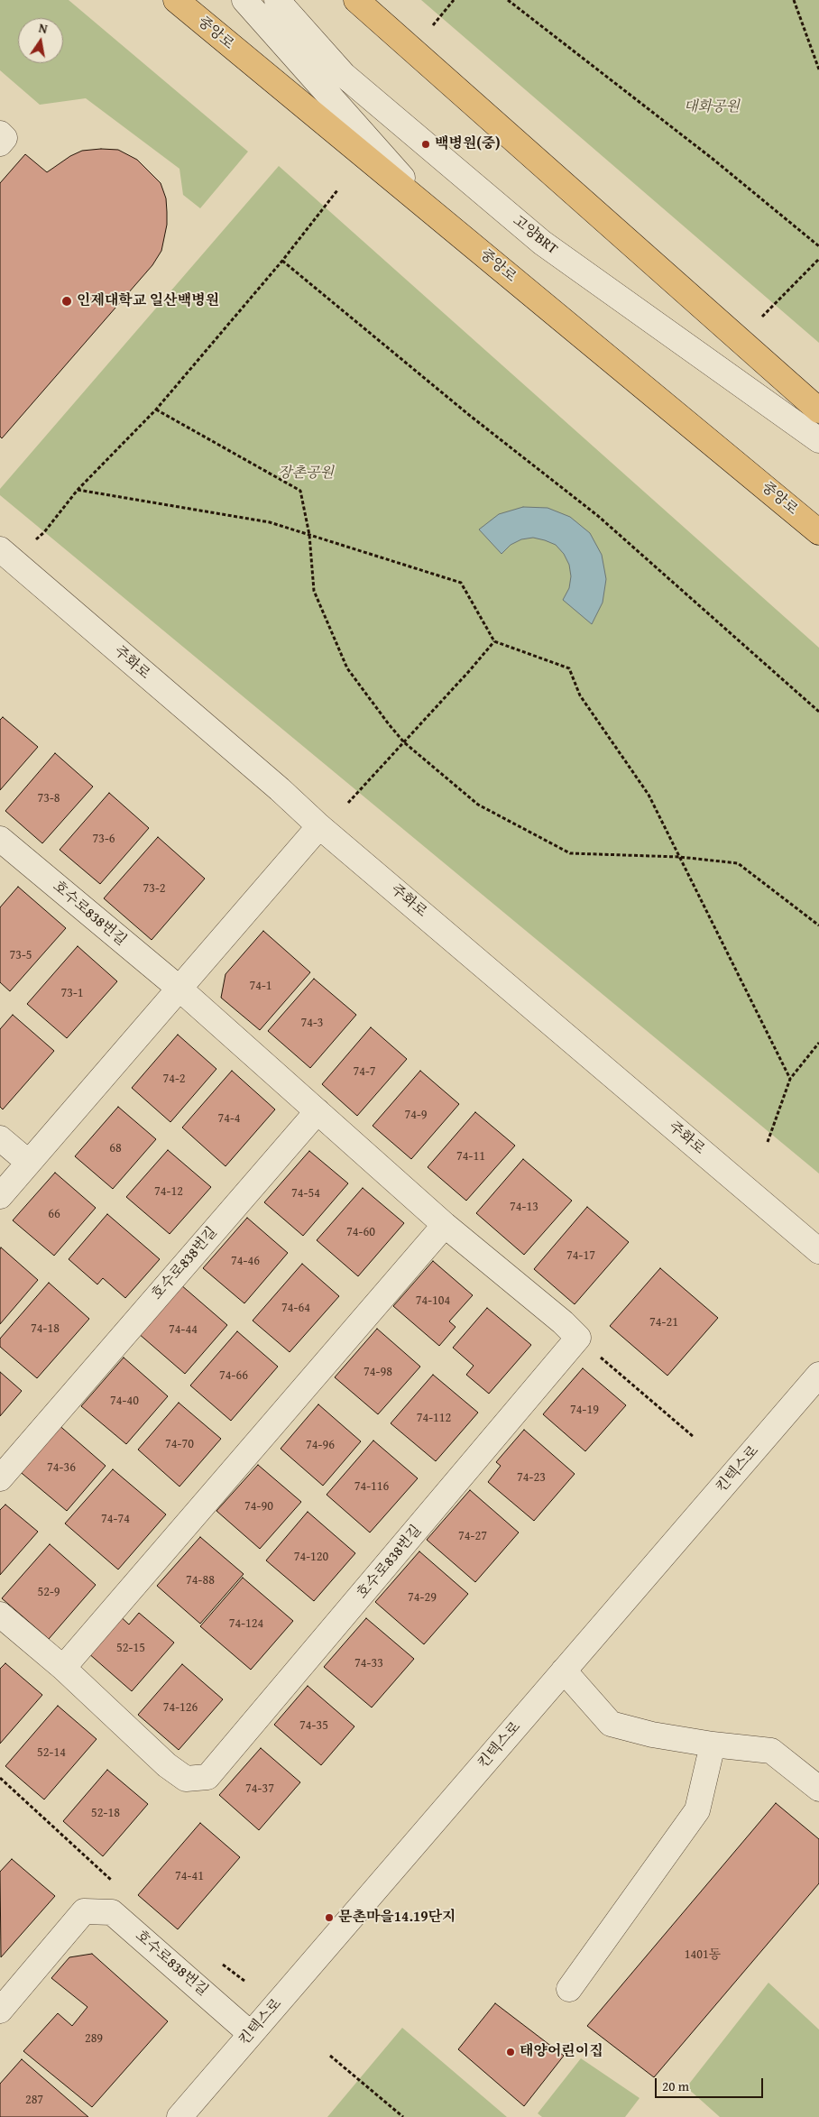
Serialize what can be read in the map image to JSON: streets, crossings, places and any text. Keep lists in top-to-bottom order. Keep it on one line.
{"streets":{"main road":["중앙로"],"street":["고양BRT","주화로","호수로838번길","킨텍스로"]},"crossings":[["호수로838번길","킨텍스로"]],"parks":["대화공원","장촌공원"],"places":["백병원(중)","인제대학교 일산백병원","문촌마을14.19단지","태양어린이집"],"house_numbers":["73-8","73-6","73-2","73-5","74-1","73-1","74-3","74-7","74-2","74-9","74-4","68","74-11","74-12","74-54","74-13","66","74-60","74-17","74-46","74-104","74-64","74-21","74-18","74-44","74-98","74-66","74-40","74-19","74-112","74-70","74-96","74-36","74-23","74-116","74-90","74-74","74-27","74-120","74-88","52-9","74-29","74-124","52-15","74-33","74-126","74-35","52-14","74-37","52-18","74-41","1401동","289","287"],"scale_bar":"20 m","north":"top"}
